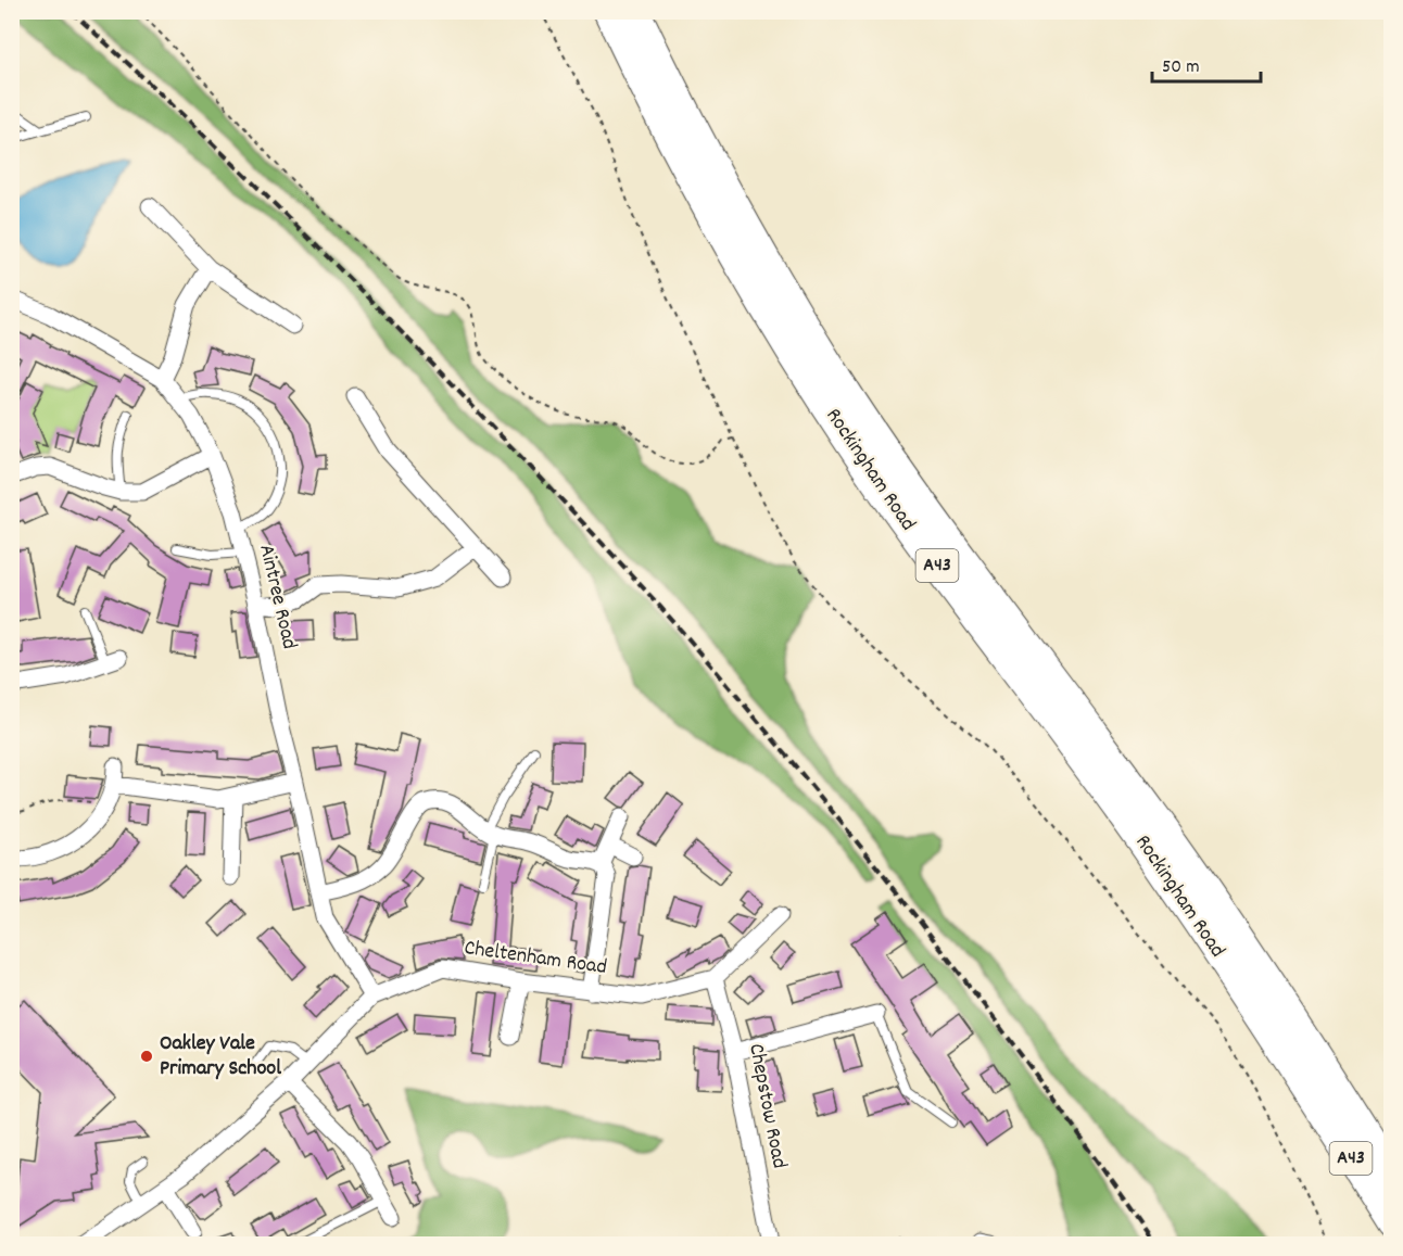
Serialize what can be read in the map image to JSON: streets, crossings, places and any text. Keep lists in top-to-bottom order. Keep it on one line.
{"streets":{"highway":["Rockingham Road","A43"],"street":["Aintree Road","Cheltenham Road","Chepstow Road"]},"crossings":[["Rockingham Road","A43"],["Aintree Road","Cheltenham Road"],["Cheltenham Road","Chepstow Road"]],"places":["Oakley Vale Primary School"],"scale_bar":"50 m"}
